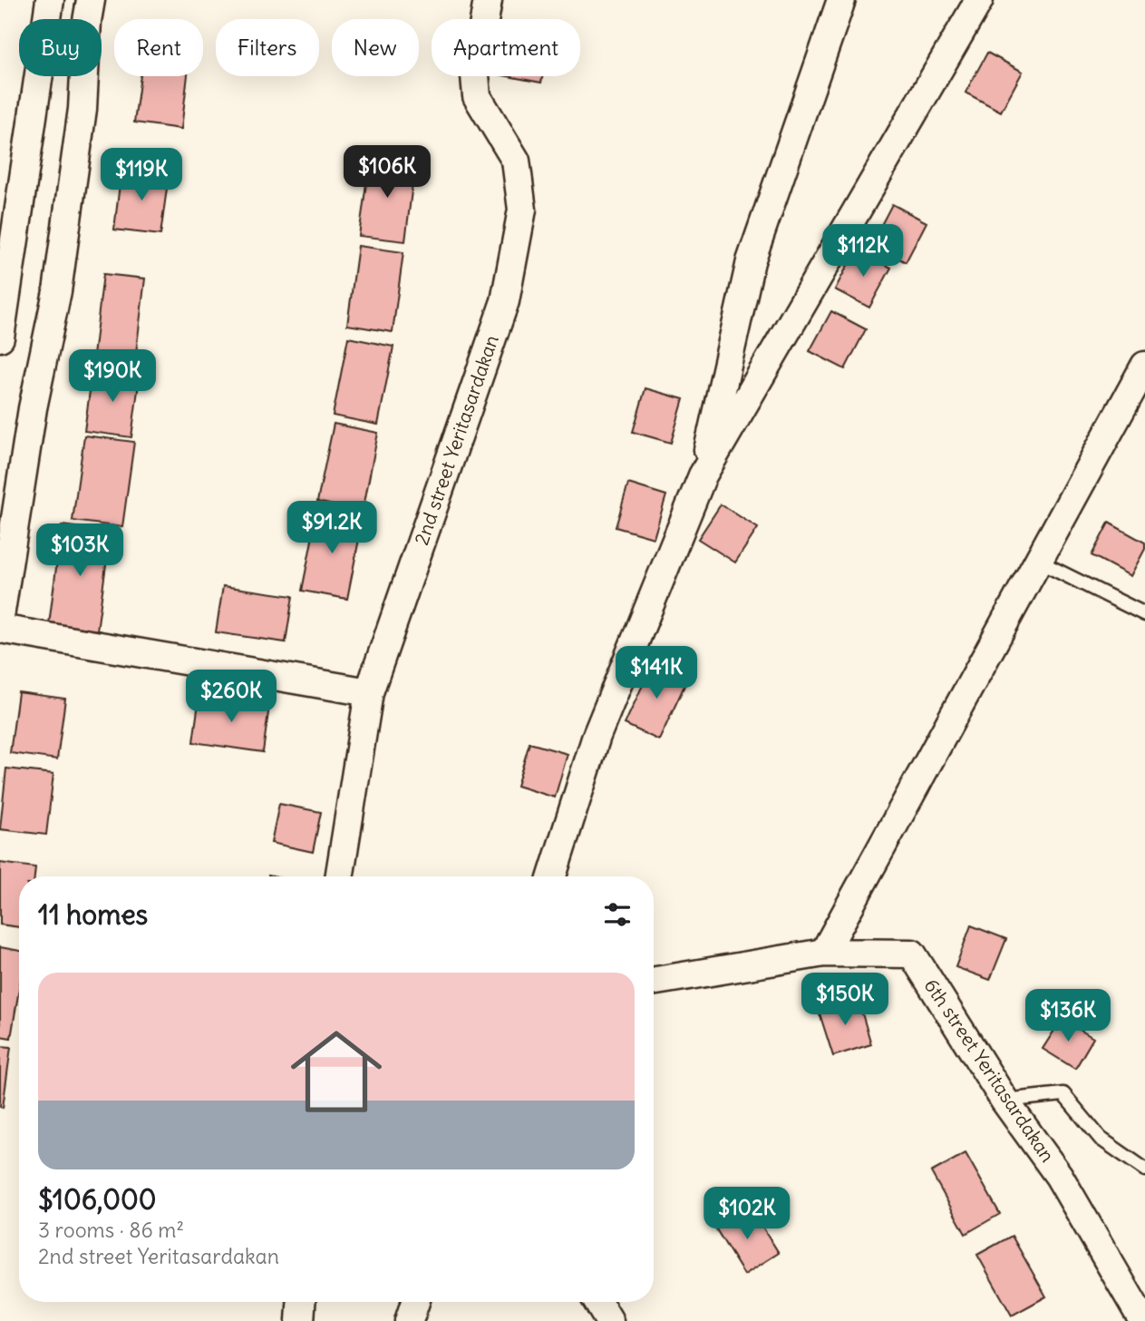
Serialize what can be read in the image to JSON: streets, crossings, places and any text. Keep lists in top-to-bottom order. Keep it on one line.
{"streets":{"street":["2nd street Yeritasardakan","6th street Yeritasardakan"]},"page":{"chip":["Buy","Rent","Filters","New","Apartment"],"price":["$106K","$119K","$112K","$190K","$91.2K","$103K","$141K","$260K","$150K","$136K","$102K"],"heading":"11 homes","list":[{"name":"$106,000","note":"3 rooms · 86 m² · 2nd street Yeritasardakan"}]}}
